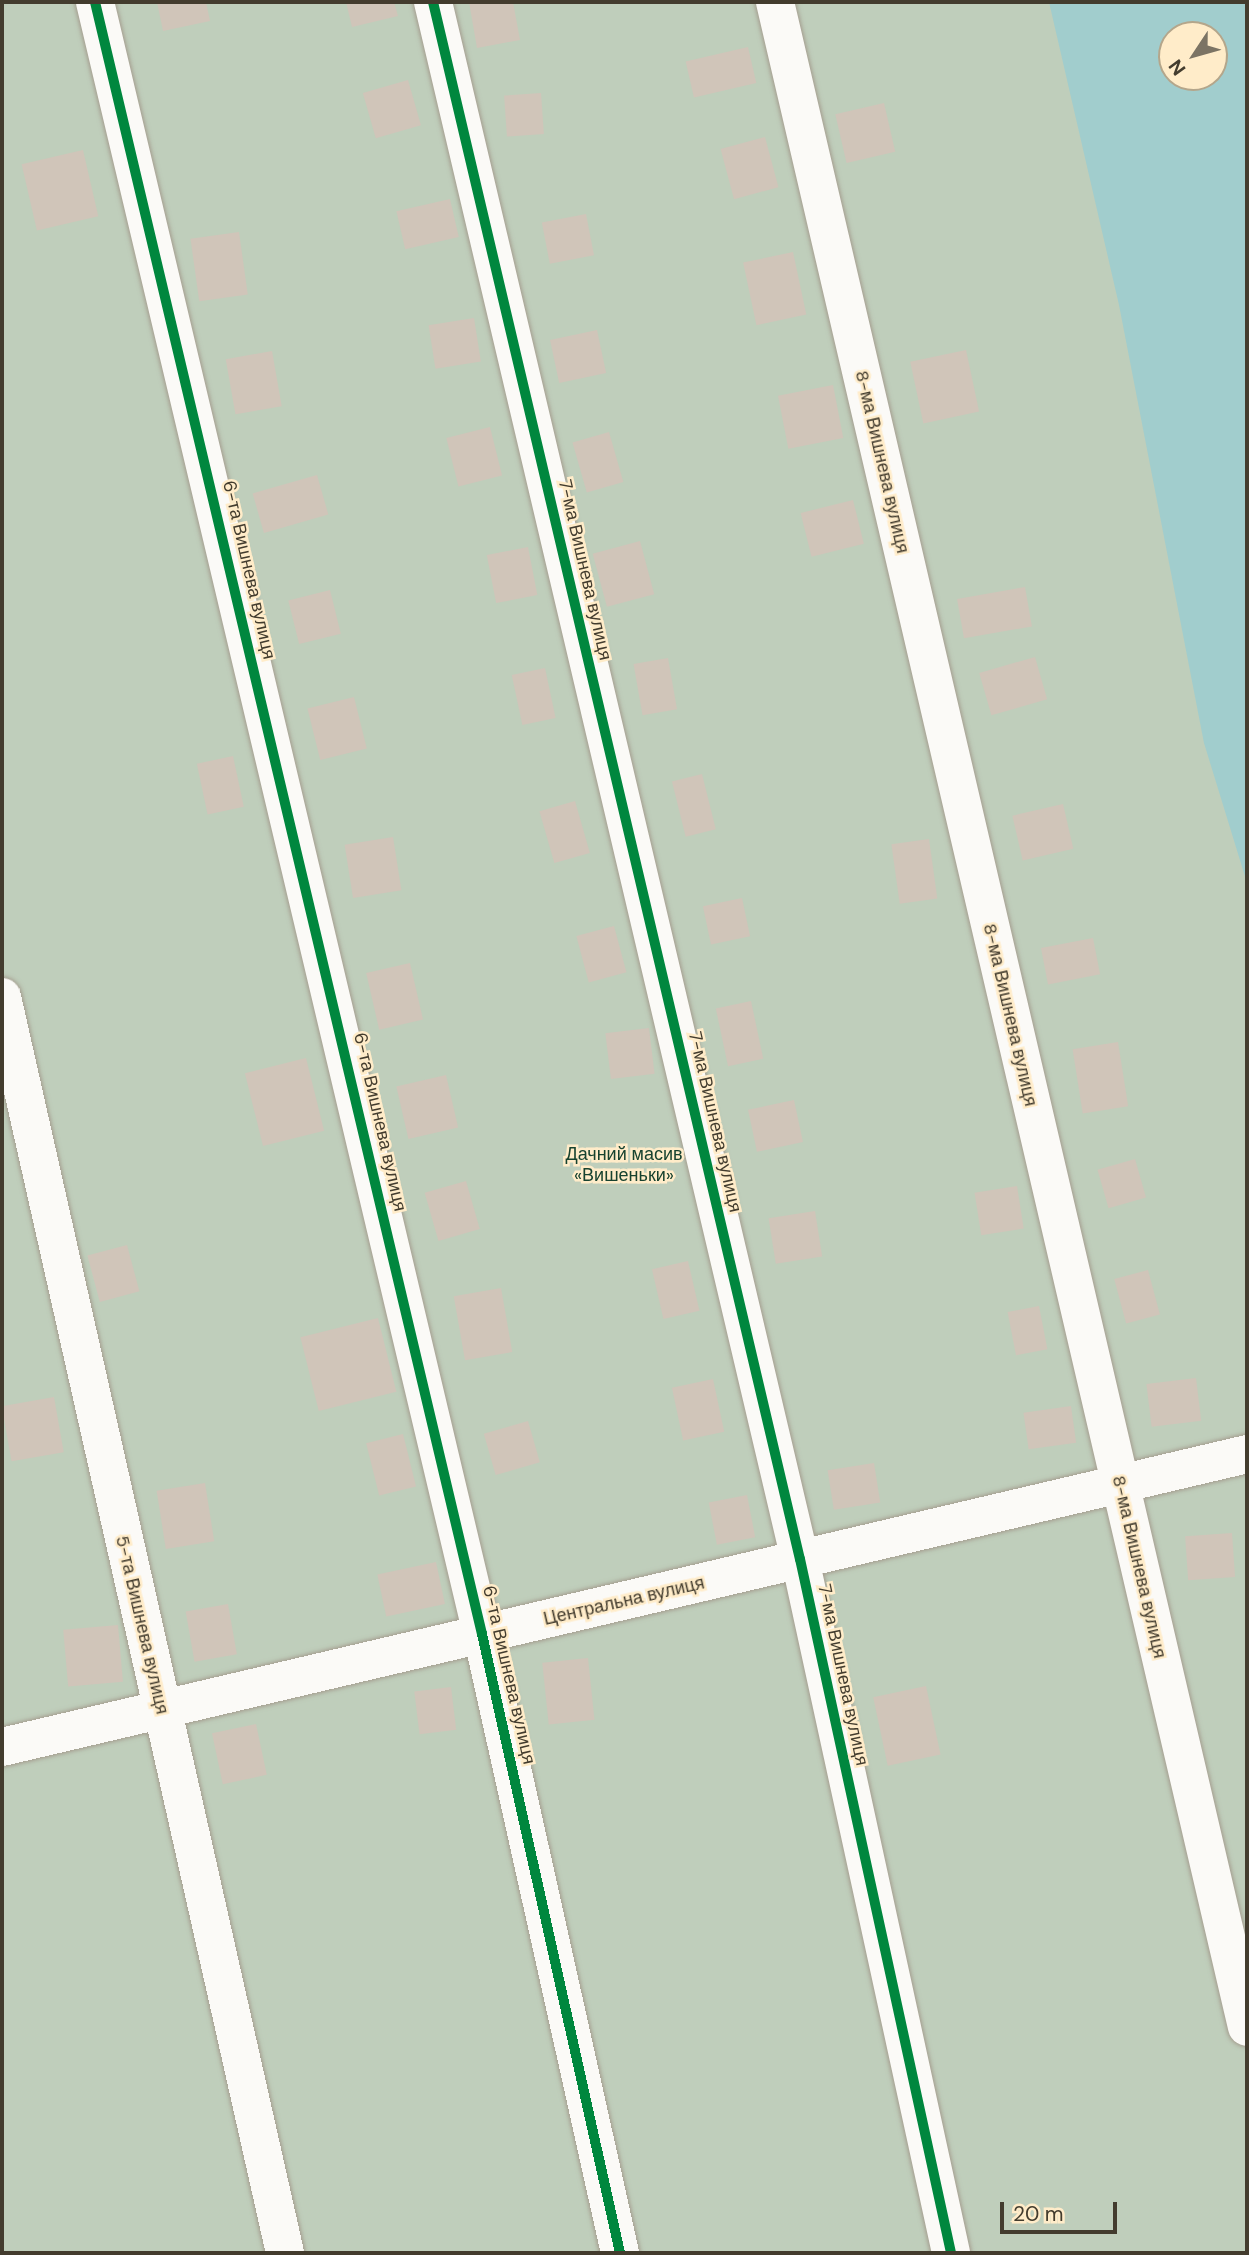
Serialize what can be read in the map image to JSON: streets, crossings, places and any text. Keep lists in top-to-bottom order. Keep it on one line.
{"streets":{"street":["8-ма Вишнева вулиця","6-та Вишнева вулиця","7-ма Вишнева вулиця","Центральна вулиця","5-та Вишнева вулиця"]},"crossings":[["8-ма Вишнева вулиця","Центральна вулиця"],["6-та Вишнева вулиця","Центральна вулиця"],["7-ма Вишнева вулиця","Центральна вулиця"],["Центральна вулиця","5-та Вишнева вулиця"]],"parks":["Дачний масив «Вишеньки»"],"scale_bar":"20 m","north":"bottom left"}
